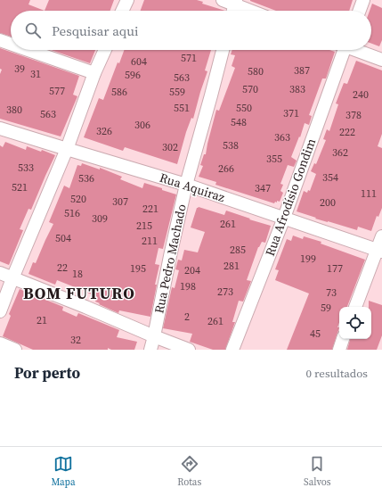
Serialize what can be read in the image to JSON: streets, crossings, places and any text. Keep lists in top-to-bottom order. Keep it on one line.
{"streets":{"street":["Rua Aquiraz","Rua Afrodísio Gondim","Rua Pedro Machado"]},"crossings":[["Rua Aquiraz","Rua Afrodísio Gondim"],["Rua Aquiraz","Rua Pedro Machado"]],"districts":["BOM FUTURO"],"house_numbers":["571","604","39","387","580","31","596","563","570","383","577","586","559","240","551","550","380","371","563","378","548","306","326","222","363","538","302","362","355","533","266","354","536","521","347","111","520","307","200","221","516","309","261","215","504","211","285","199","281","22","195","177","204","18","198","273","73","59","2","21","261","45","32"],"page":{"search":"Pesquisar aqui","heading":["Por perto","0 resultados"],"nav":["Mapa","Rotas","Salvos"]}}
